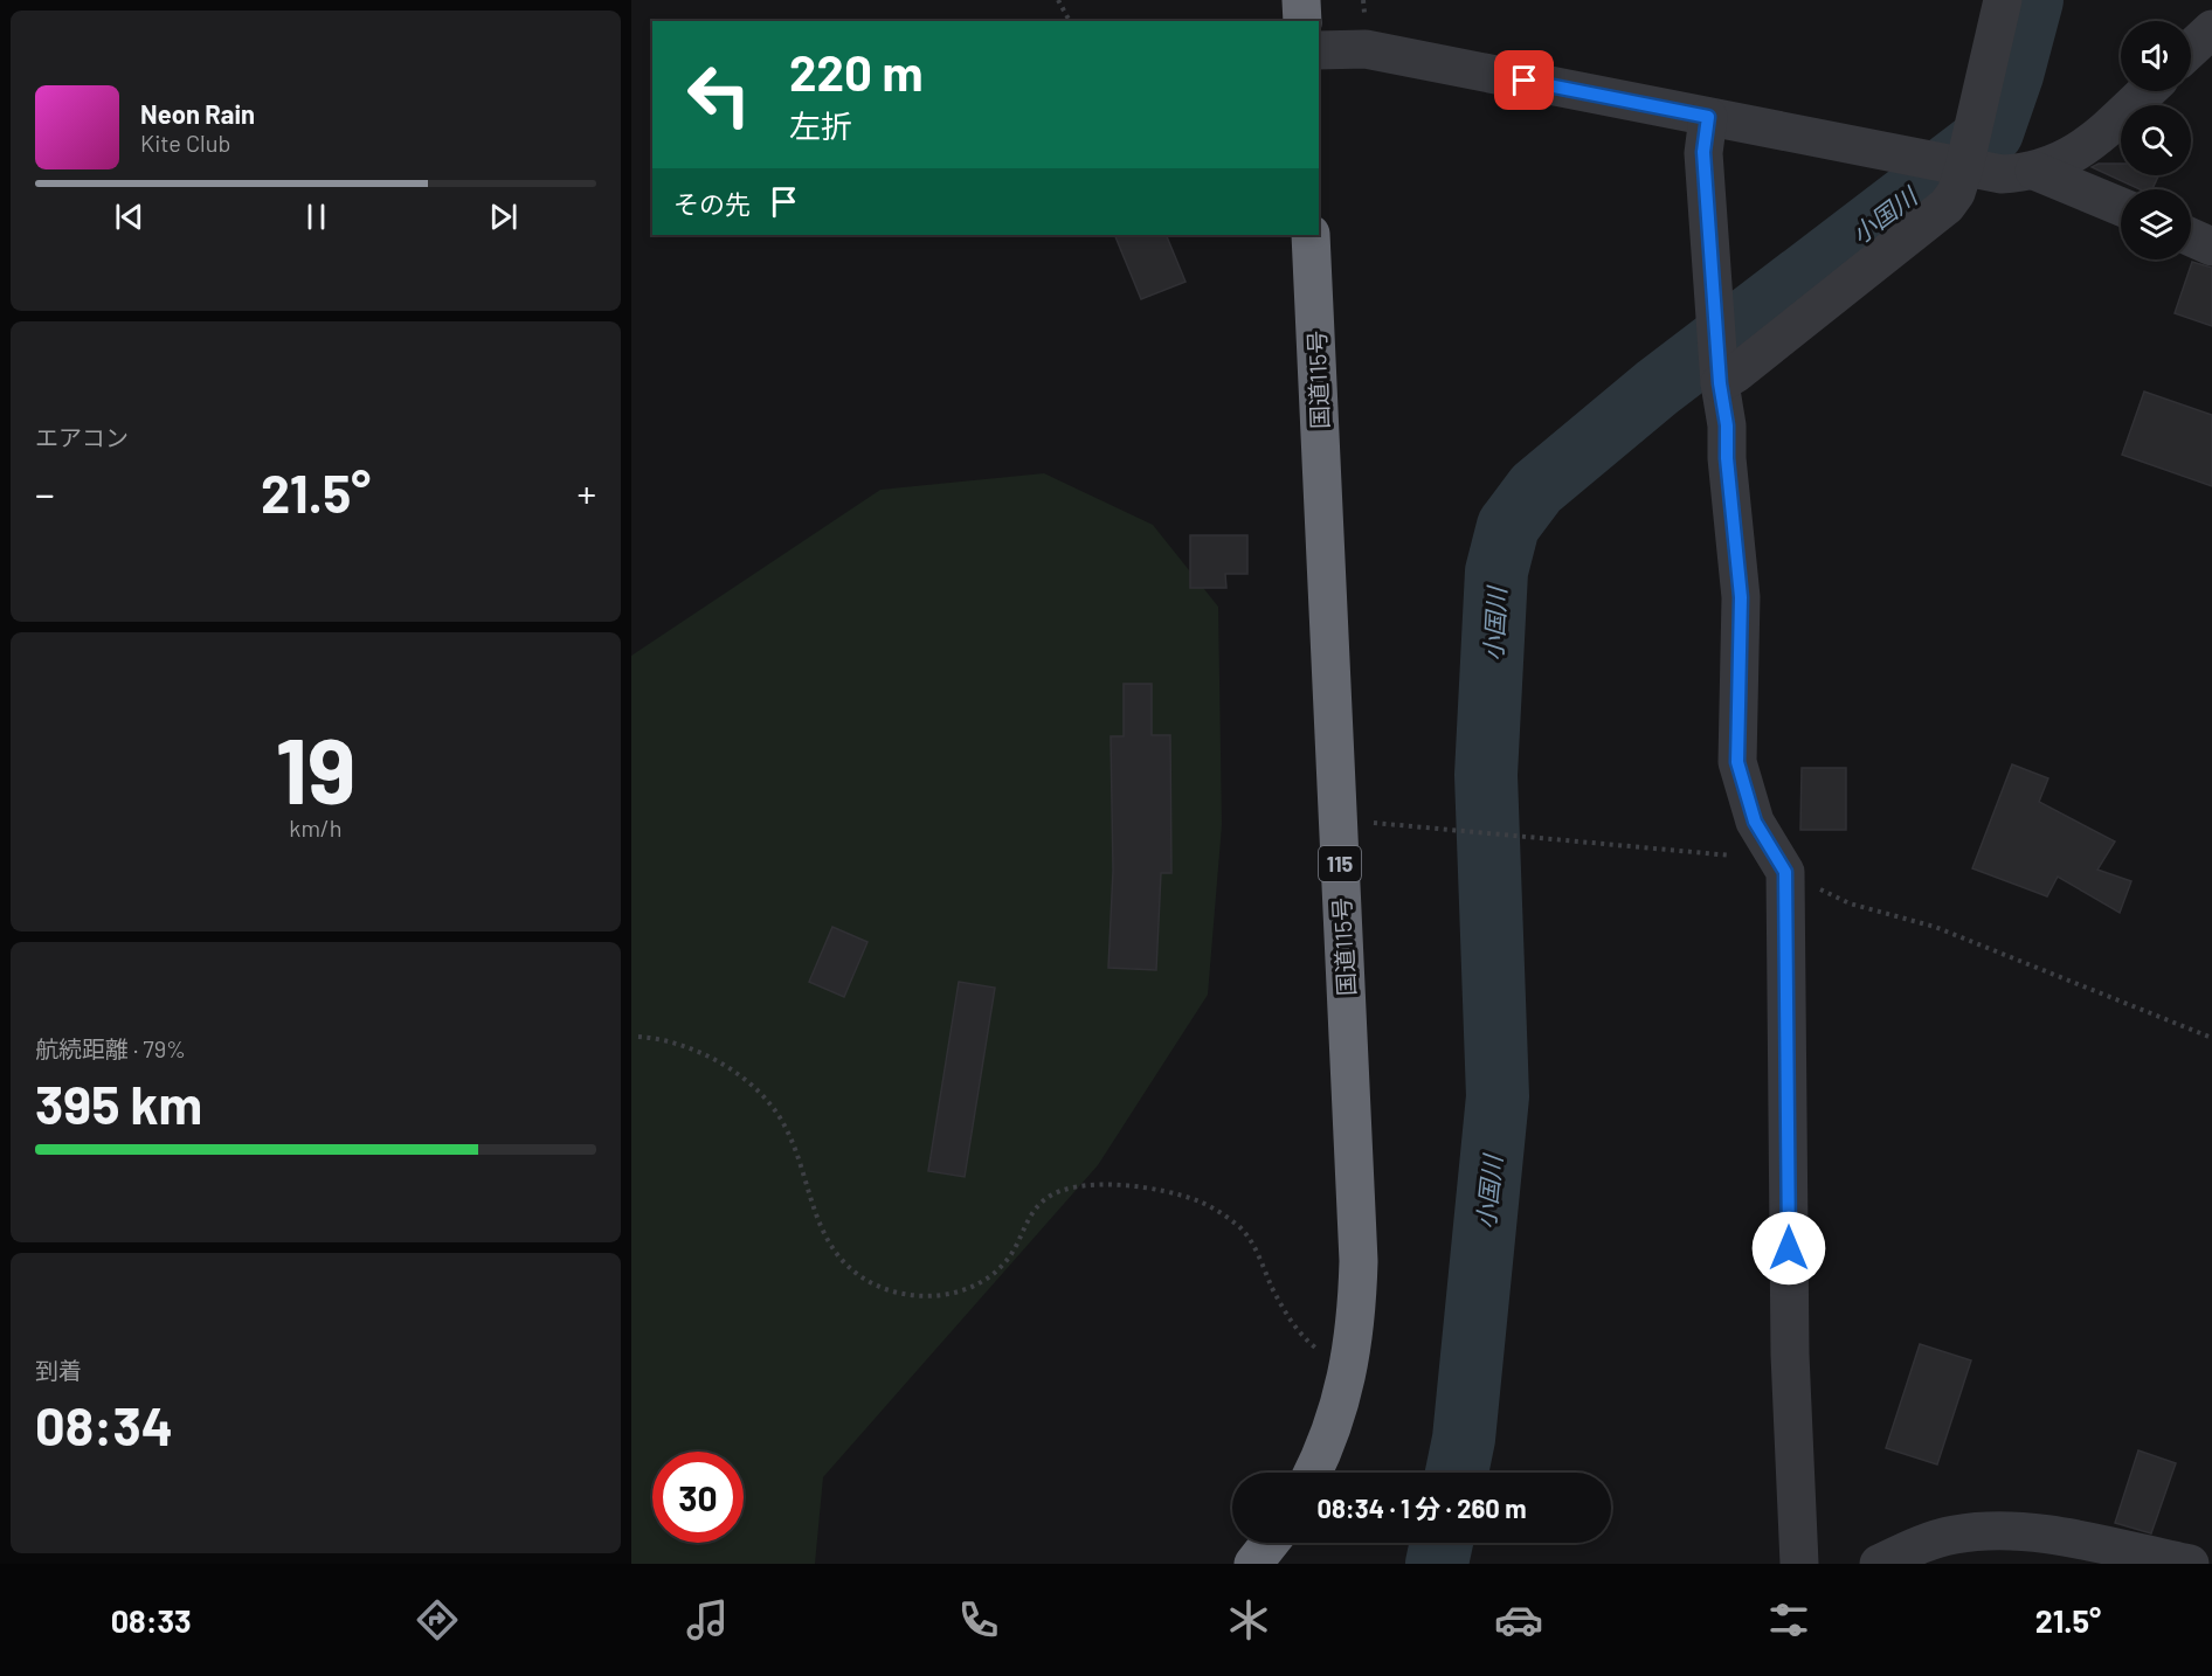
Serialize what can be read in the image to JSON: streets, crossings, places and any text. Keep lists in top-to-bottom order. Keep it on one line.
{"streets":{"highway":["国道115号","115"]},"water":["小国川"],"page":{"turn":["220 m","左折"],"song":["Neon Rain","Kite Club"],"then":"その先","tile":["エアコン",["19","km/h"],["航続距離 · 79%","395 km"],["到着","08:34"]],"heat":["−","21.5°","+"],"limit":"30","trip":"08:34 · 1 分 · 260 m","tabs":["08:33","21.5°"]}}
